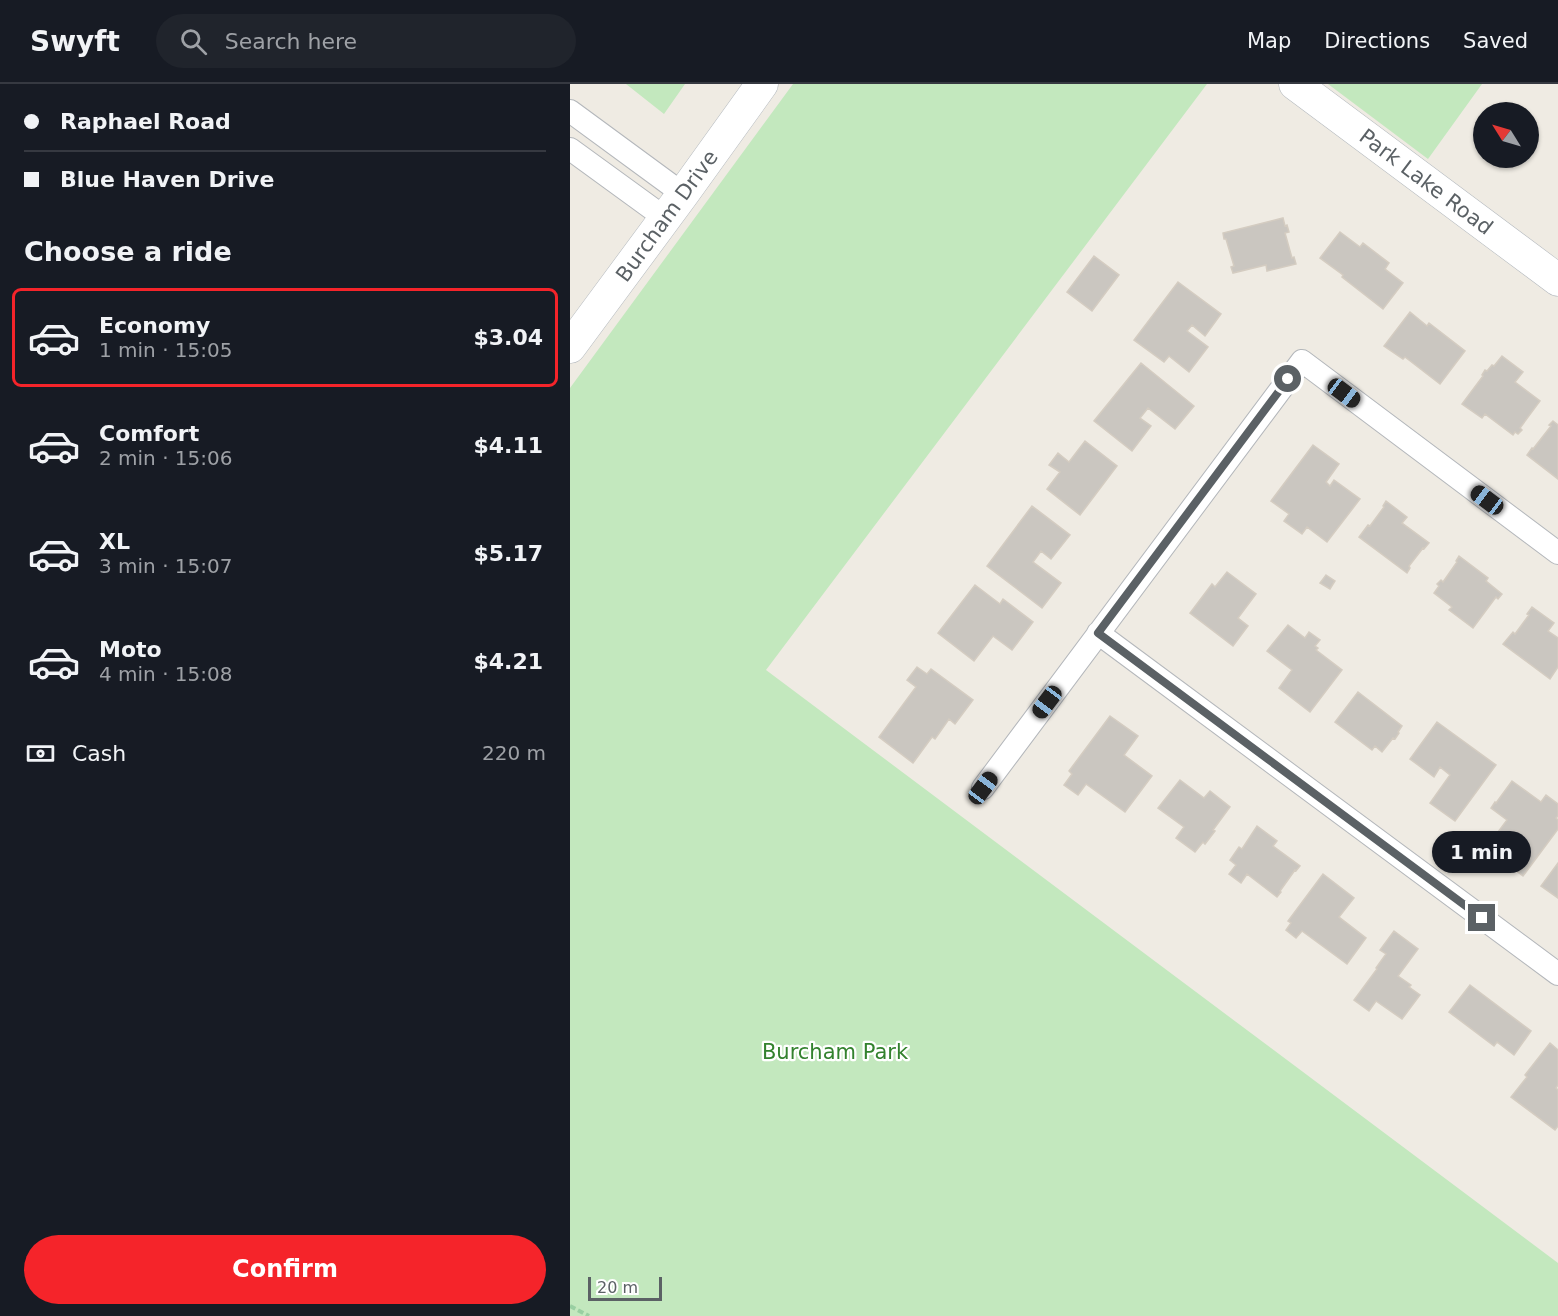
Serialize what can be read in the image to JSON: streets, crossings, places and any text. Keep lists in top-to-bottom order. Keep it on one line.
{"streets":{"street":["Park Lake Road","Burcham Drive"]},"parks":["Burcham Park"],"scale_bar":"20 m","north":"top left","page":{"header":"Swyft","search":"Search here","nav":["Map","Directions","Saved"],"banner":["Raphael Road","Blue Haven Drive"],"heading":"Choose a ride","list":[{"name":"Economy","note":"1 min · 15:05","value":"$3.04"},{"name":"Comfort","note":"2 min · 15:06","value":"$4.11"},{"name":"XL","note":"3 min · 15:07","value":"$5.17"},{"name":"Moto","note":"4 min · 15:08","value":"$4.21"}],"pay":["Cash","220 m"],"bubble":"1 min","buttons":"Confirm","scale":"20 m"}}
